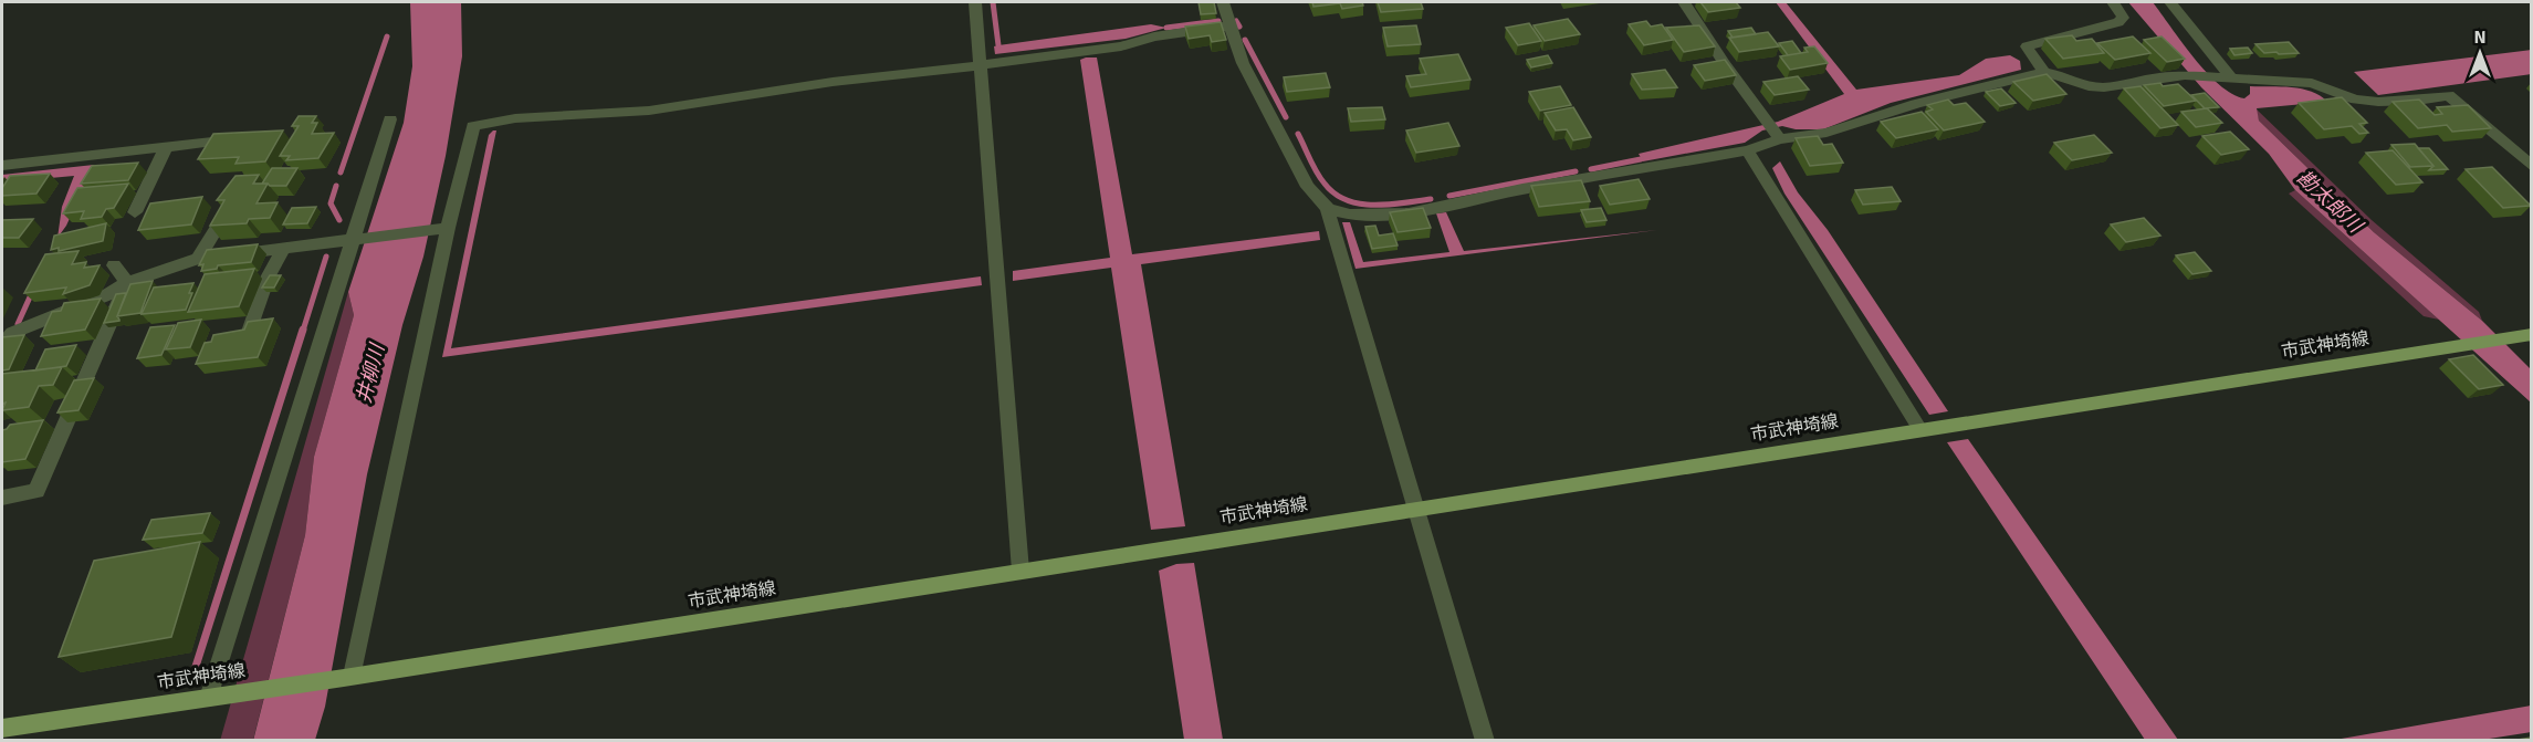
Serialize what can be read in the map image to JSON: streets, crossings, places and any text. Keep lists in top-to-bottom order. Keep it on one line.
{"streets":{"main road":["市武神埼線"]},"water":["勘太郎川","井柳川"],"north":"top"}
